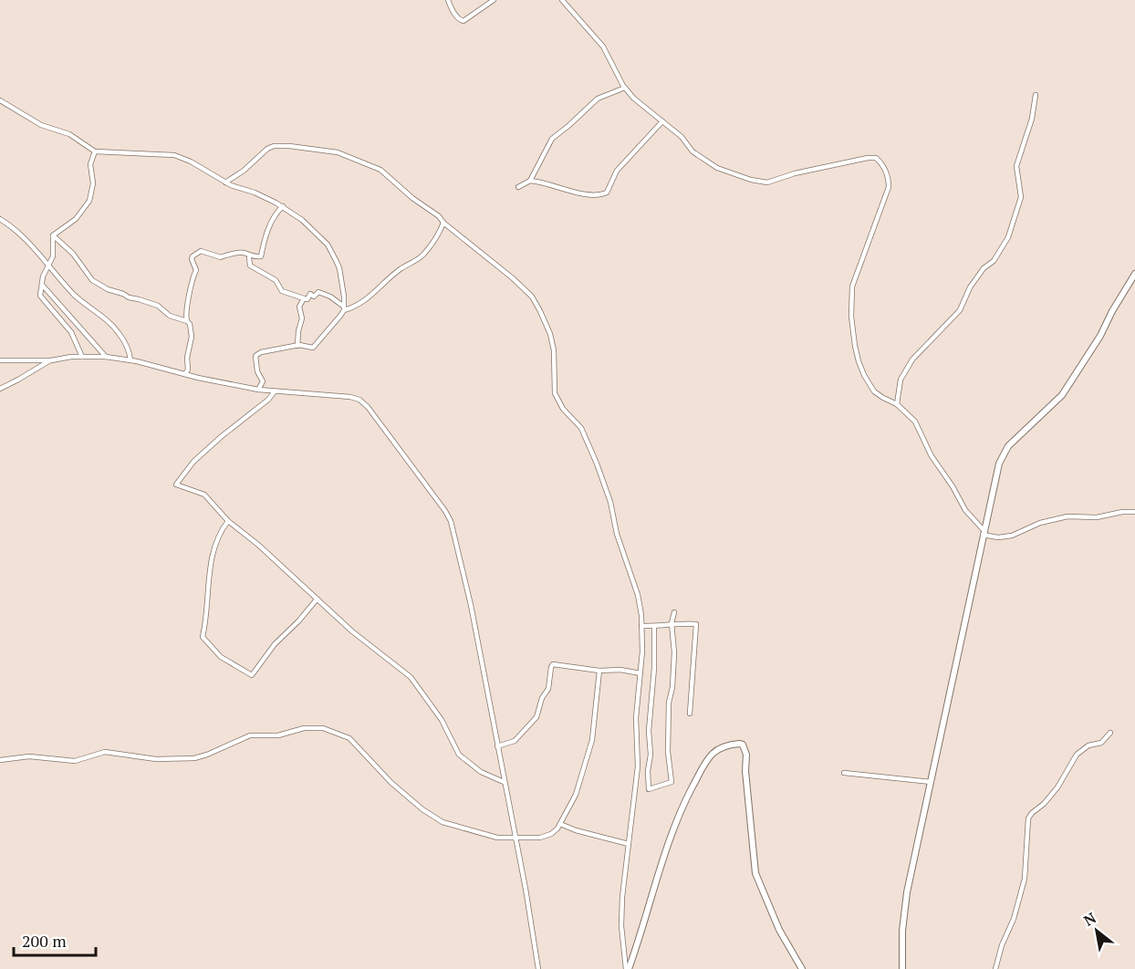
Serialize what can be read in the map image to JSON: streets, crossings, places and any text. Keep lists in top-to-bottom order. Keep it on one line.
{"scale_bar":"200 m","north":"top left"}
